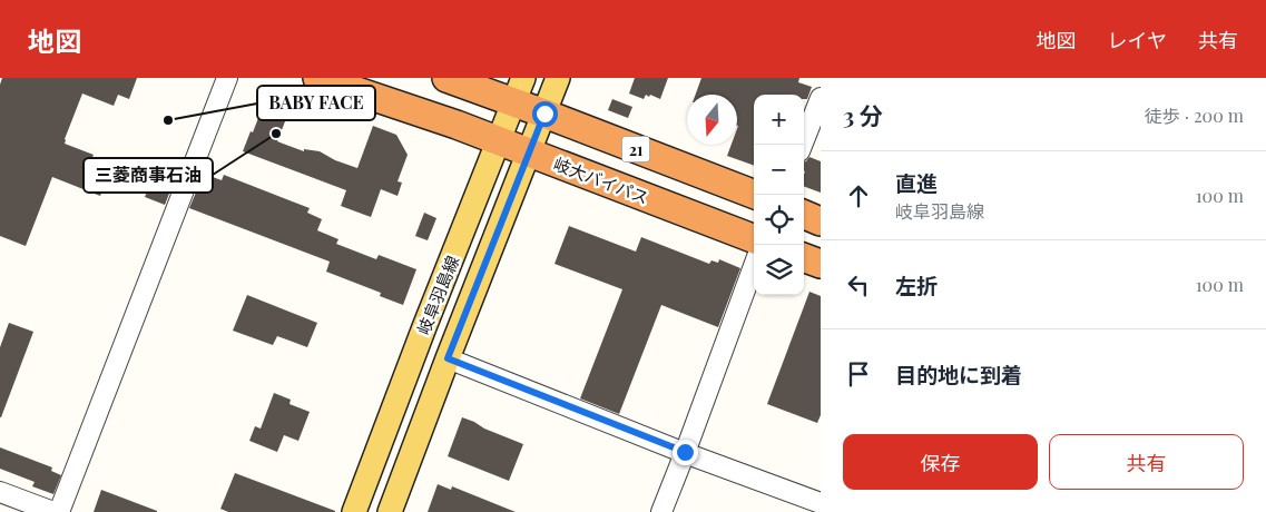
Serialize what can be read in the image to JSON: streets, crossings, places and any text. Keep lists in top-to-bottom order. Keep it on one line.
{"streets":{"highway":["21","岐大バイパス"],"main road":["岐阜羽島線"]},"crossings":[["21","岐阜羽島線"],["岐大バイパス","岐阜羽島線"]],"places":["BABY FACE","三菱商事石油"],"north":"bottom","page":{"header":"地図","nav":["地図","レイヤ","共有"],"heading":["3 分","徒歩 · 200 m"],"map_buttons":["+","−"],"list":[["直進","岐阜羽島線","100 m"],["左折","100 m"],"目的地に到着"],"buttons":["保存","共有"]}}
